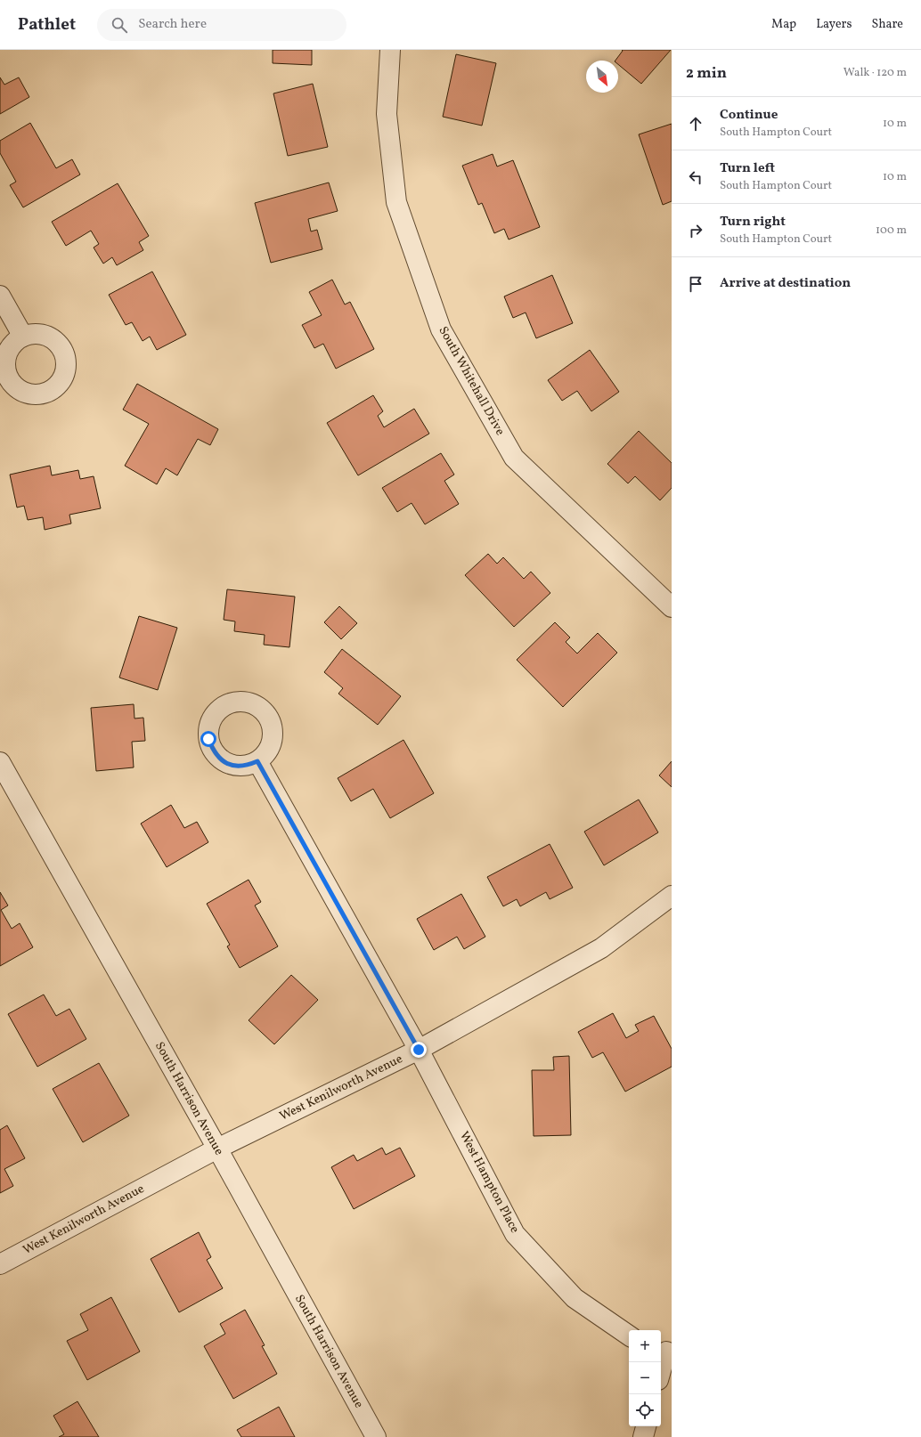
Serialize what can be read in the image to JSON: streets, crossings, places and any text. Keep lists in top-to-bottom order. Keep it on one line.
{"streets":{"street":["South Whitehall Drive","West Kenilworth Avenue","South Harrison Avenue","West Hampton Place"]},"crossings":[["West Kenilworth Avenue","South Harrison Avenue"],["West Kenilworth Avenue","West Hampton Place"]],"north":"bottom right","page":{"header":"Pathlet","search":"Search here","nav":["Map","Layers","Share"],"heading":["2 min","Walk · 120 m"],"list":[["Continue","South Hampton Court","10 m"],["Turn left","South Hampton Court","10 m"],["Turn right","South Hampton Court","100 m"],"Arrive at destination"],"map_buttons":["+","−"]}}
